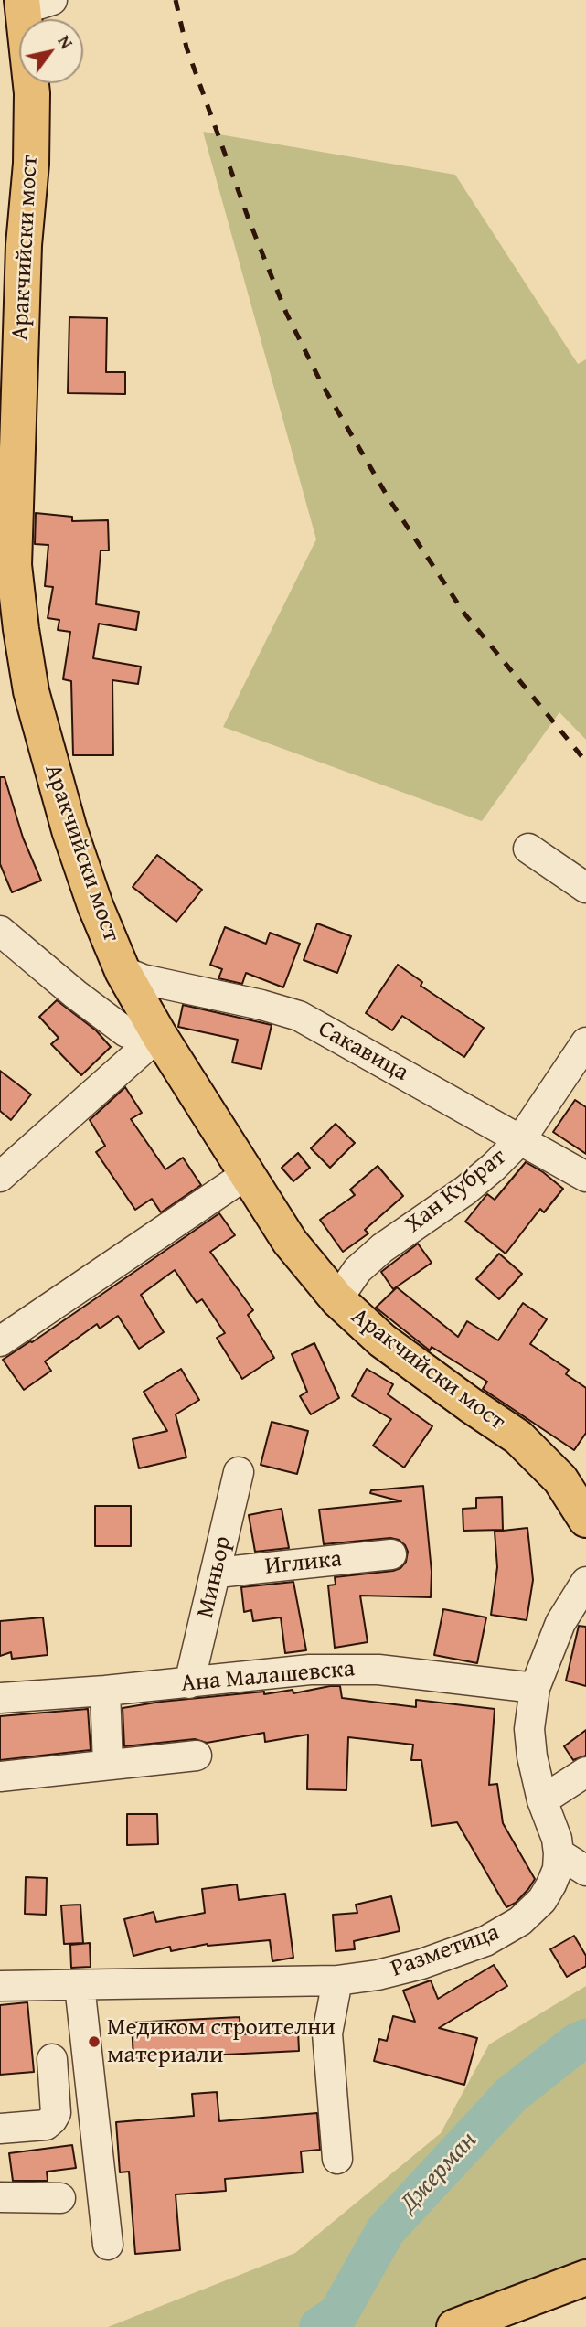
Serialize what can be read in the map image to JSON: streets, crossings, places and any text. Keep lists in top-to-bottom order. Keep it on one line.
{"streets":{"main road":["Аракчийски мост"],"street":["Сакавица","Хан Кубрат","Иглика","Миньор","Ана Малашевска","Разметица"]},"crossings":[["Аракчийски мост","Сакавица"],["Аракчийски мост","Хан Кубрат"],["Сакавица","Хан Кубрат"],["Иглика","Миньор"],["Миньор","Ана Малашевска"],["Ана Малашевска","Разметица"]],"water":["Джерман"],"places":["Медиком строителни материали"],"north":"top right"}
